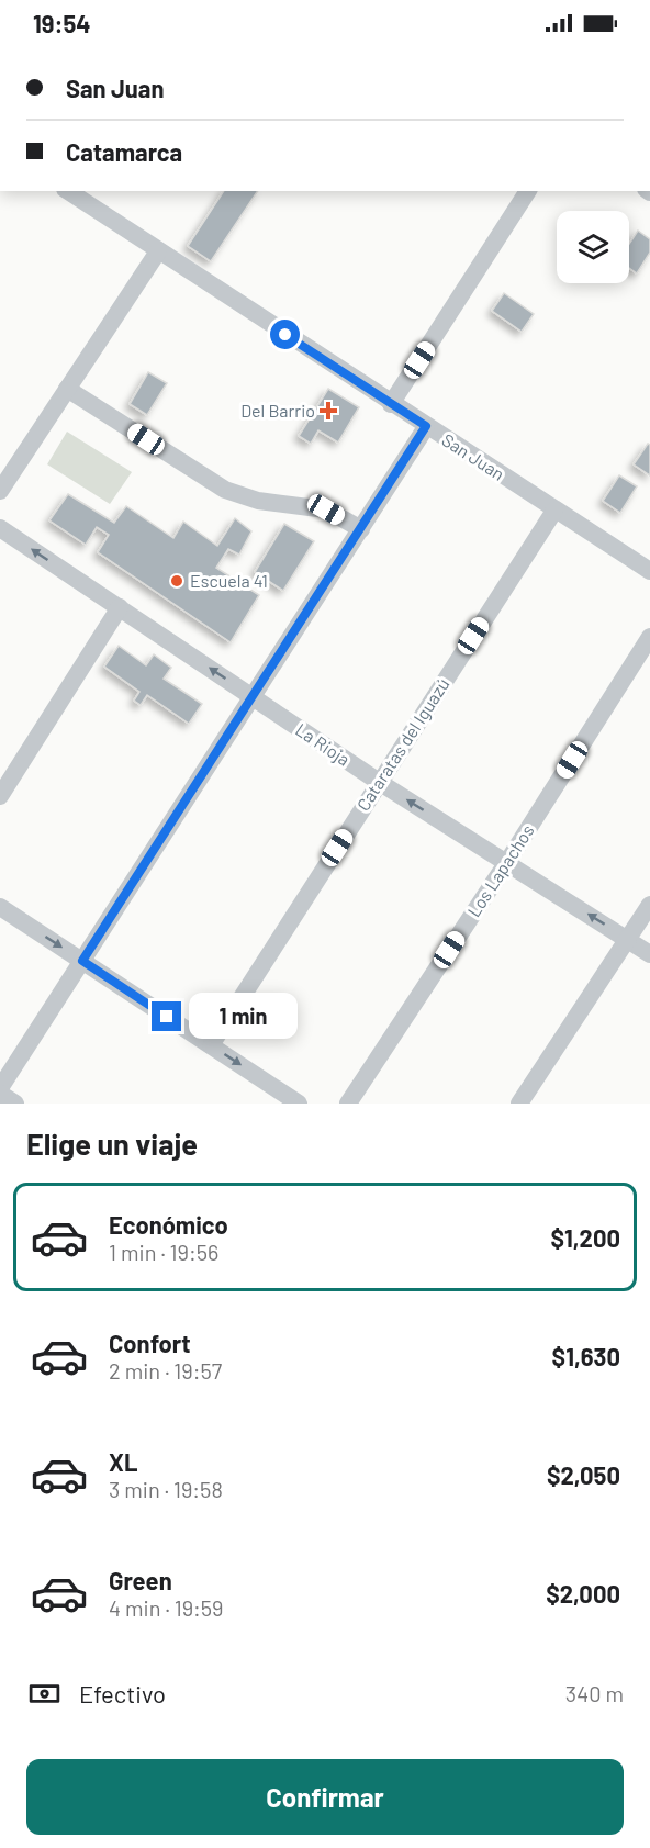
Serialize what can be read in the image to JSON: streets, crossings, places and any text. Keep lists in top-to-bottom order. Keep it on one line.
{"streets":{"street":["San Juan","La Rioja","Cataratas del Iguazú","Los Lapachos"]},"crossings":[["San Juan","Cataratas del Iguazú"],["La Rioja","Cataratas del Iguazú"],["La Rioja","Los Lapachos"]],"places":{"health":["Del Barrio"],"other":["Escuela 41"]},"page":{"status":"19:54","banner":["San Juan","Catamarca"],"bubble":"1 min","heading":"Elige un viaje","list":[{"name":"Económico","note":"1 min · 19:56","value":"$1,200"},{"name":"Confort","note":"2 min · 19:57","value":"$1,630"},{"name":"XL","note":"3 min · 19:58","value":"$2,050"},{"name":"Green","note":"4 min · 19:59","value":"$2,000"}],"pay":["Efectivo","340 m"],"buttons":"Confirmar"}}
